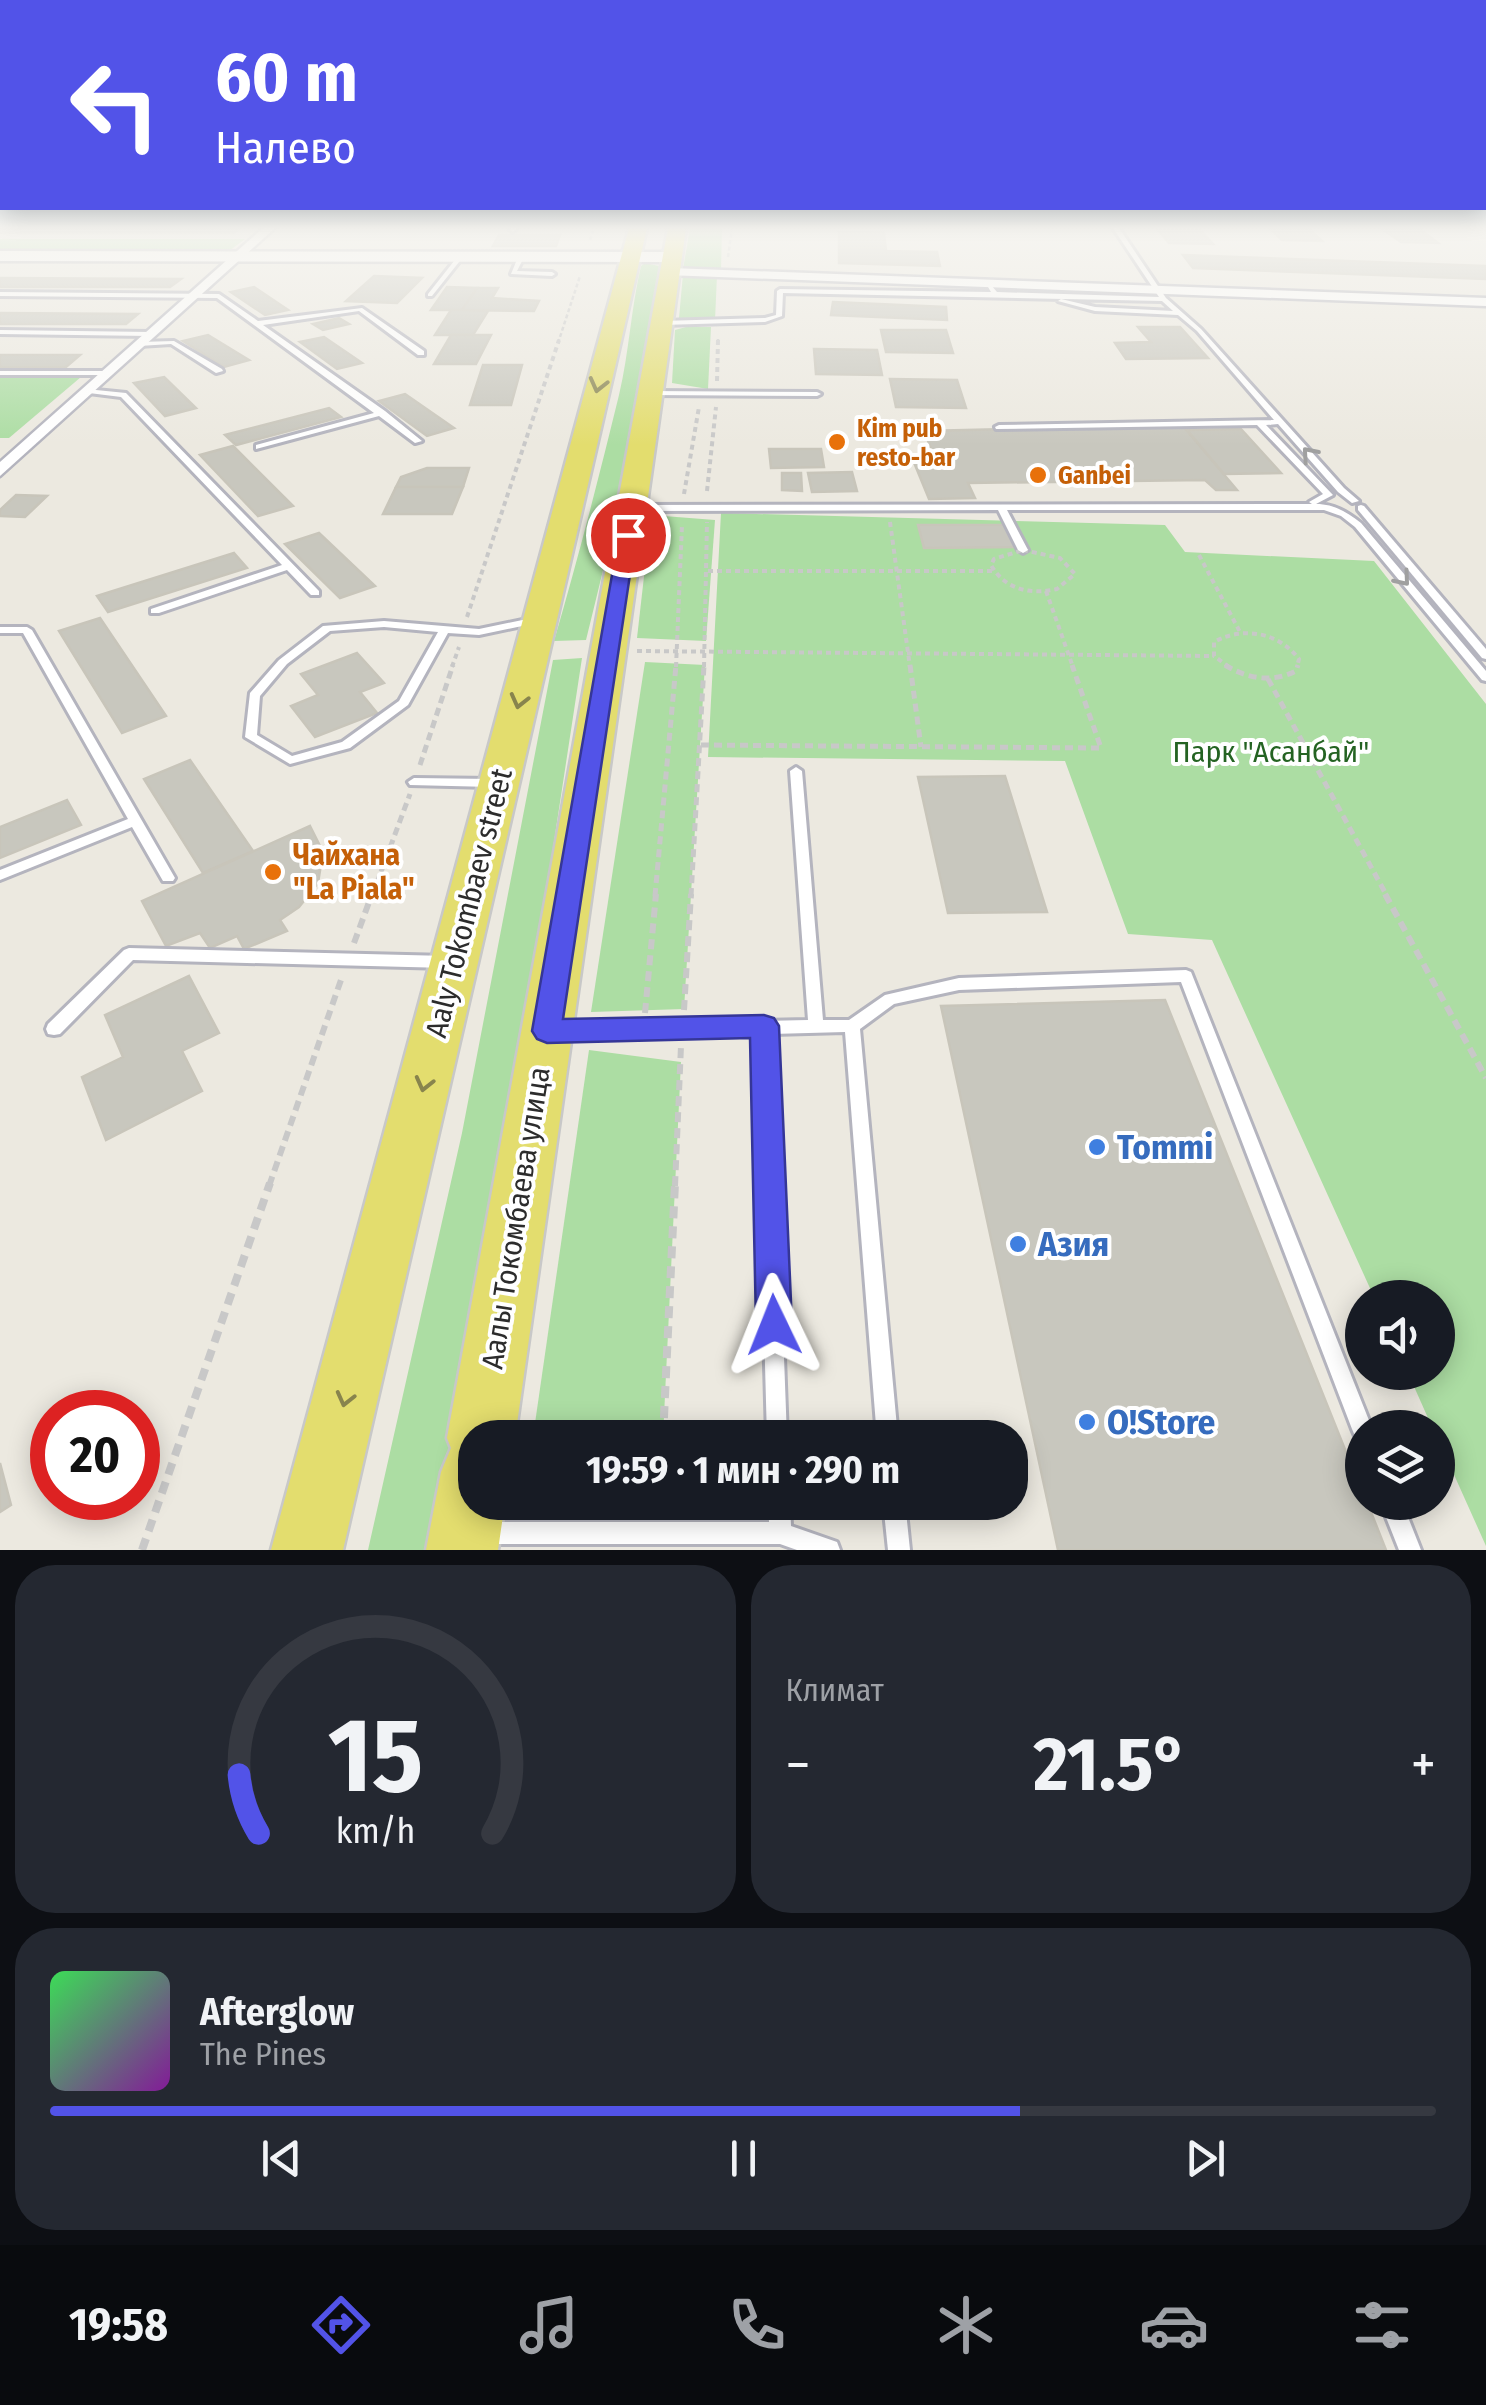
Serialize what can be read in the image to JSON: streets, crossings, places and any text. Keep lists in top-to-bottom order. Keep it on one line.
{"streets":{"main road":["Aaly Tokombaev street","Аалы Токомбаева улица"]},"one_way":["Aaly Tokombaev street"],"parks":["Парк \"Асанбай\""],"places":["Kim pub resto-bar","Ganbei","Чайхана \"La Piala\"","Tommi","Азия","O!Store"],"page":{"turn":["60 m","Налево"],"limit":"20","trip":"19:59 · 1 мин · 290 m","tile":"Климат","heat":["−","21.5°","+"],"song":["Afterglow","The Pines"],"tabs":"19:58","gauge":["15","km/h"]}}
